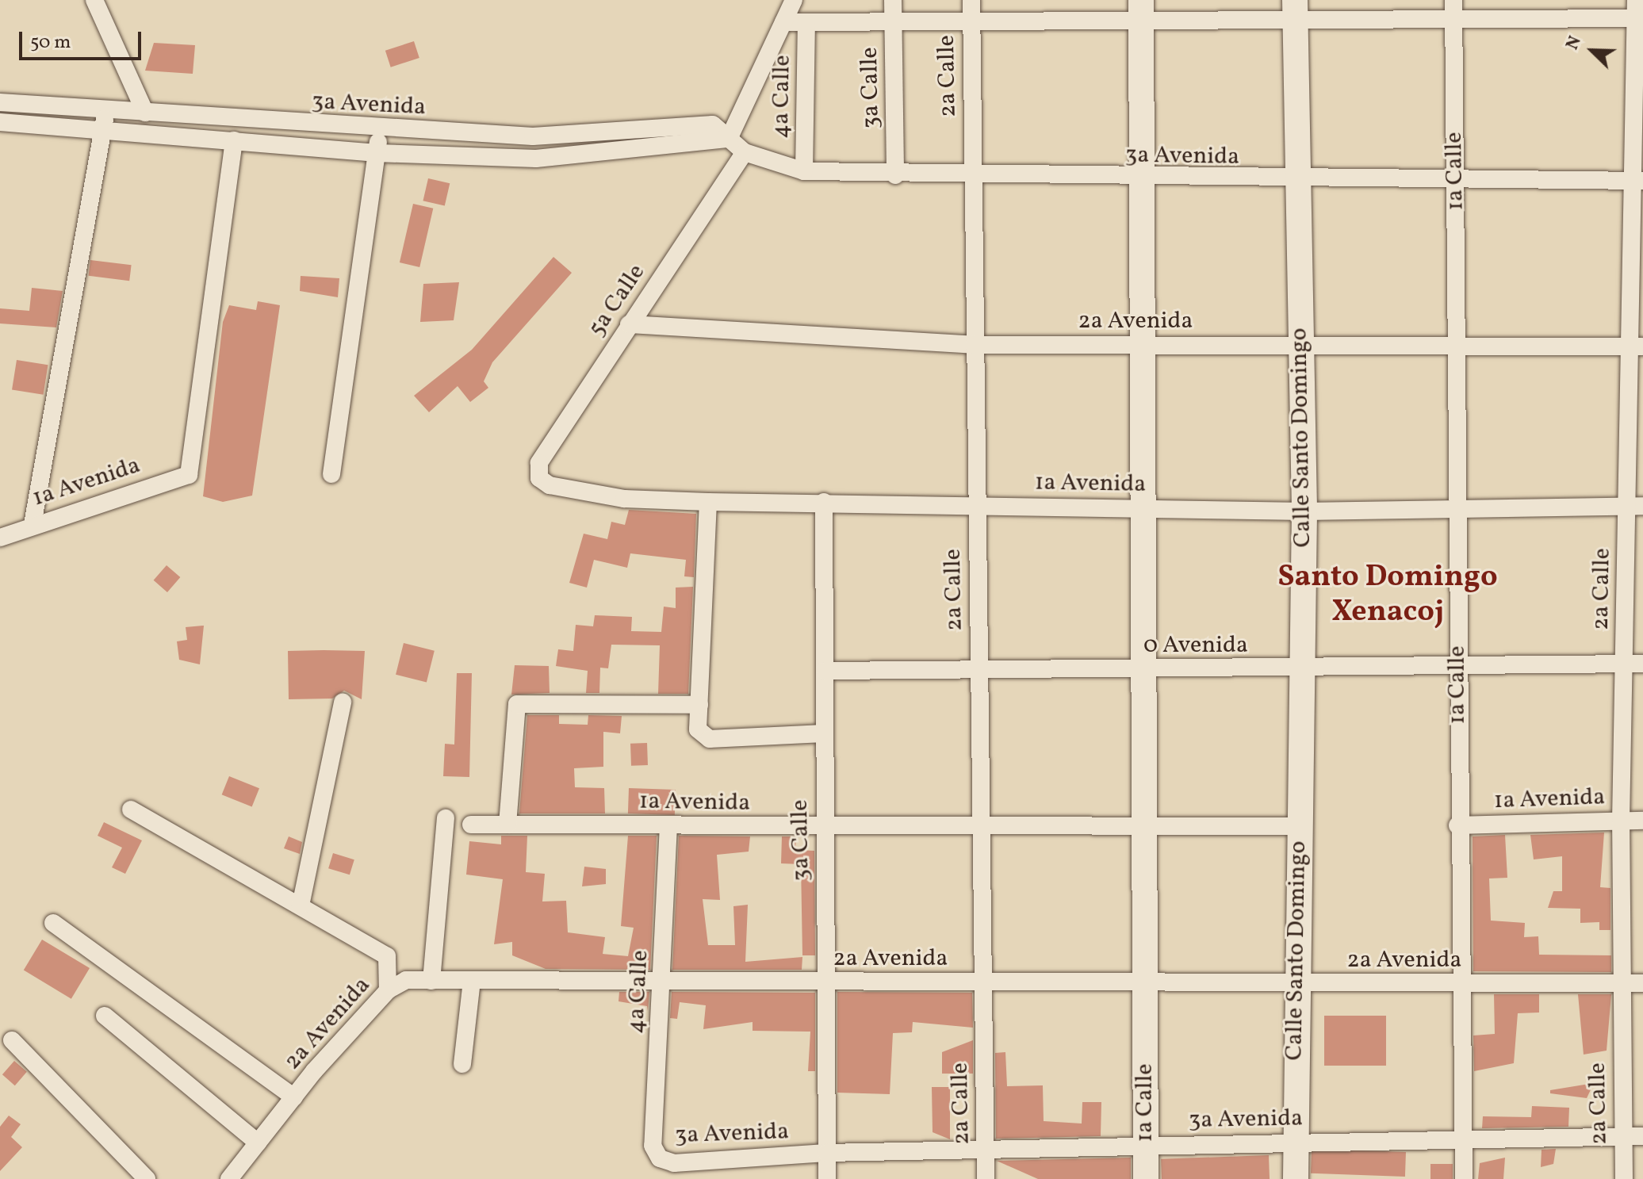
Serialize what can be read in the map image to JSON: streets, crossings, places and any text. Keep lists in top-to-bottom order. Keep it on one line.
{"streets":{"main road":["1a Calle","Calle Santo Domingo"],"street":["2a Calle","3a Calle","4a Calle","3a Avenida","5a Calle","2a Avenida","1a Avenida","0 Avenida"]},"crossings":[["2a Calle","3a Avenida"],["2a Calle","2a Avenida"],["2a Calle","1a Avenida"],["2a Calle","0 Avenida"],["3a Calle","3a Avenida"],["3a Calle","2a Avenida"],["3a Calle","1a Avenida"],["3a Calle","0 Avenida"],["4a Calle","3a Avenida"],["4a Calle","2a Avenida"],["4a Calle","1a Avenida"],["3a Avenida","1a Calle"],["3a Avenida","5a Calle"],["3a Avenida","Calle Santo Domingo"],["3a Avenida","1a Avenida"],["1a Calle","2a Avenida"],["1a Calle","1a Avenida"],["1a Calle","0 Avenida"],["5a Calle","2a Avenida"],["5a Calle","1a Avenida"],["2a Avenida","Calle Santo Domingo"],["Calle Santo Domingo","1a Avenida"],["Calle Santo Domingo","0 Avenida"]],"districts":["Santo Domingo Xenacoj"],"scale_bar":"50 m","north":"top left"}
